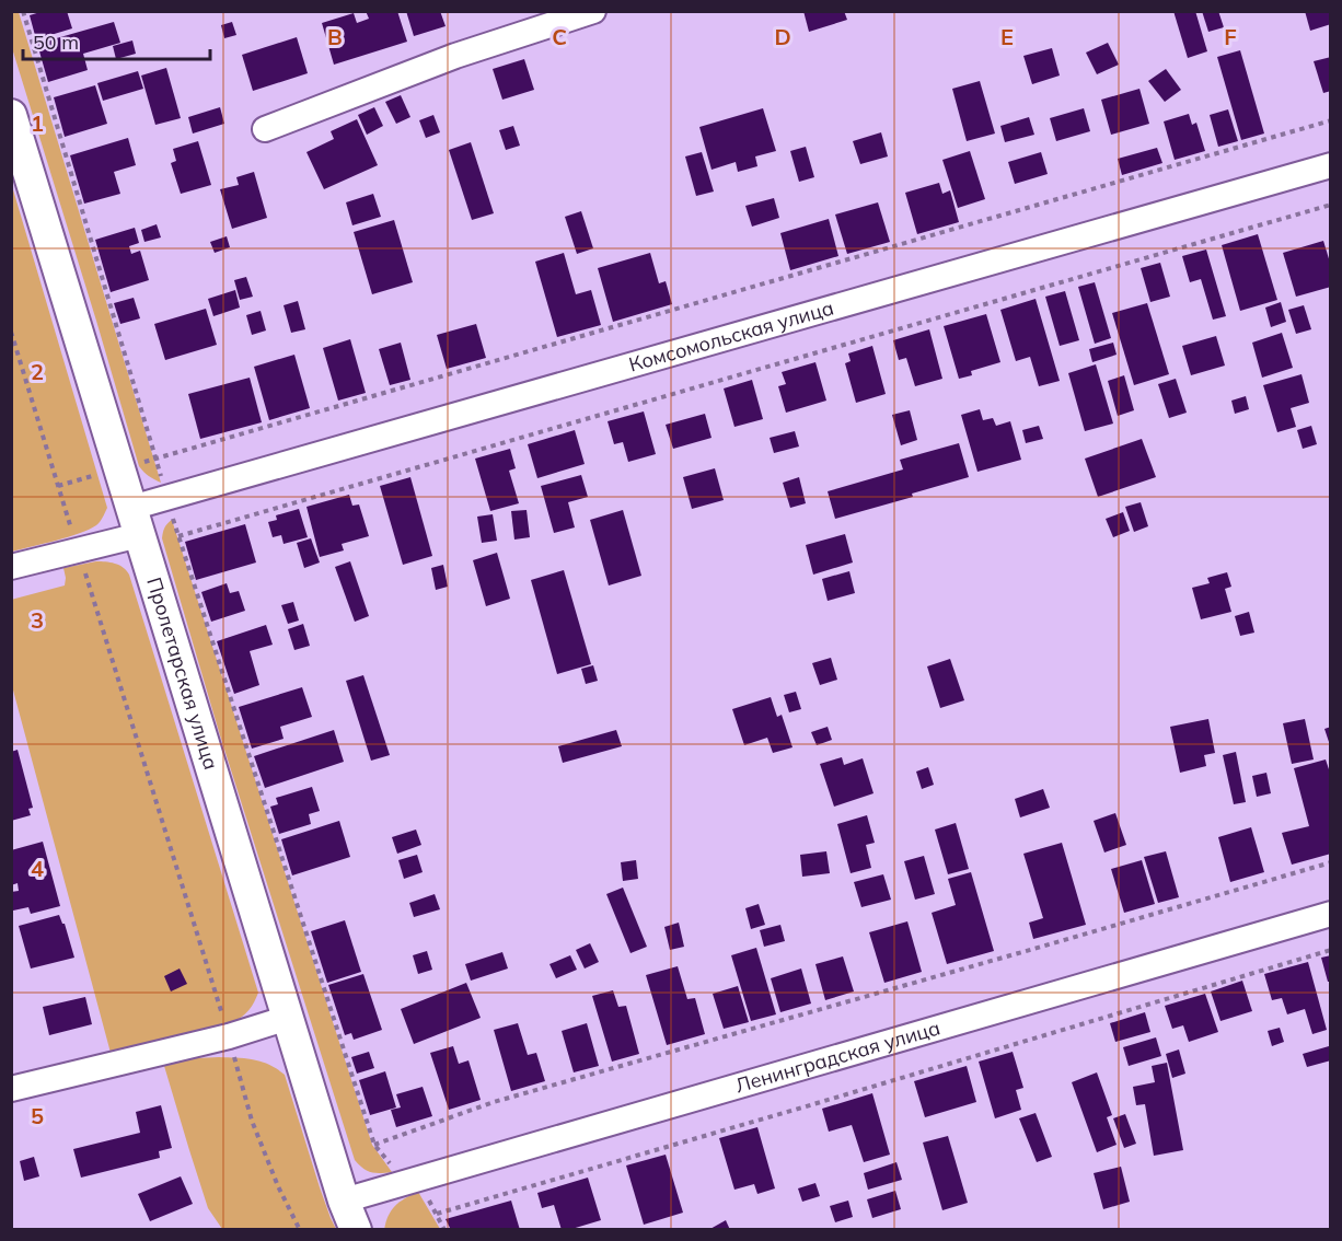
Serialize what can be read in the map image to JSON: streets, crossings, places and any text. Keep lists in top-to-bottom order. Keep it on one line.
{"streets":{"main road":["Пролетарская улица"],"street":["Комсомольская улица","Ленинградская улица"]},"crossings":[["Комсомольская улица","Пролетарская улица"],["Пролетарская улица","Ленинградская улица"]],"scale_bar":"50 m","grid":{"columns":["B","C","D","E","F"],"rows":["1","2","3","4","5"]}}
